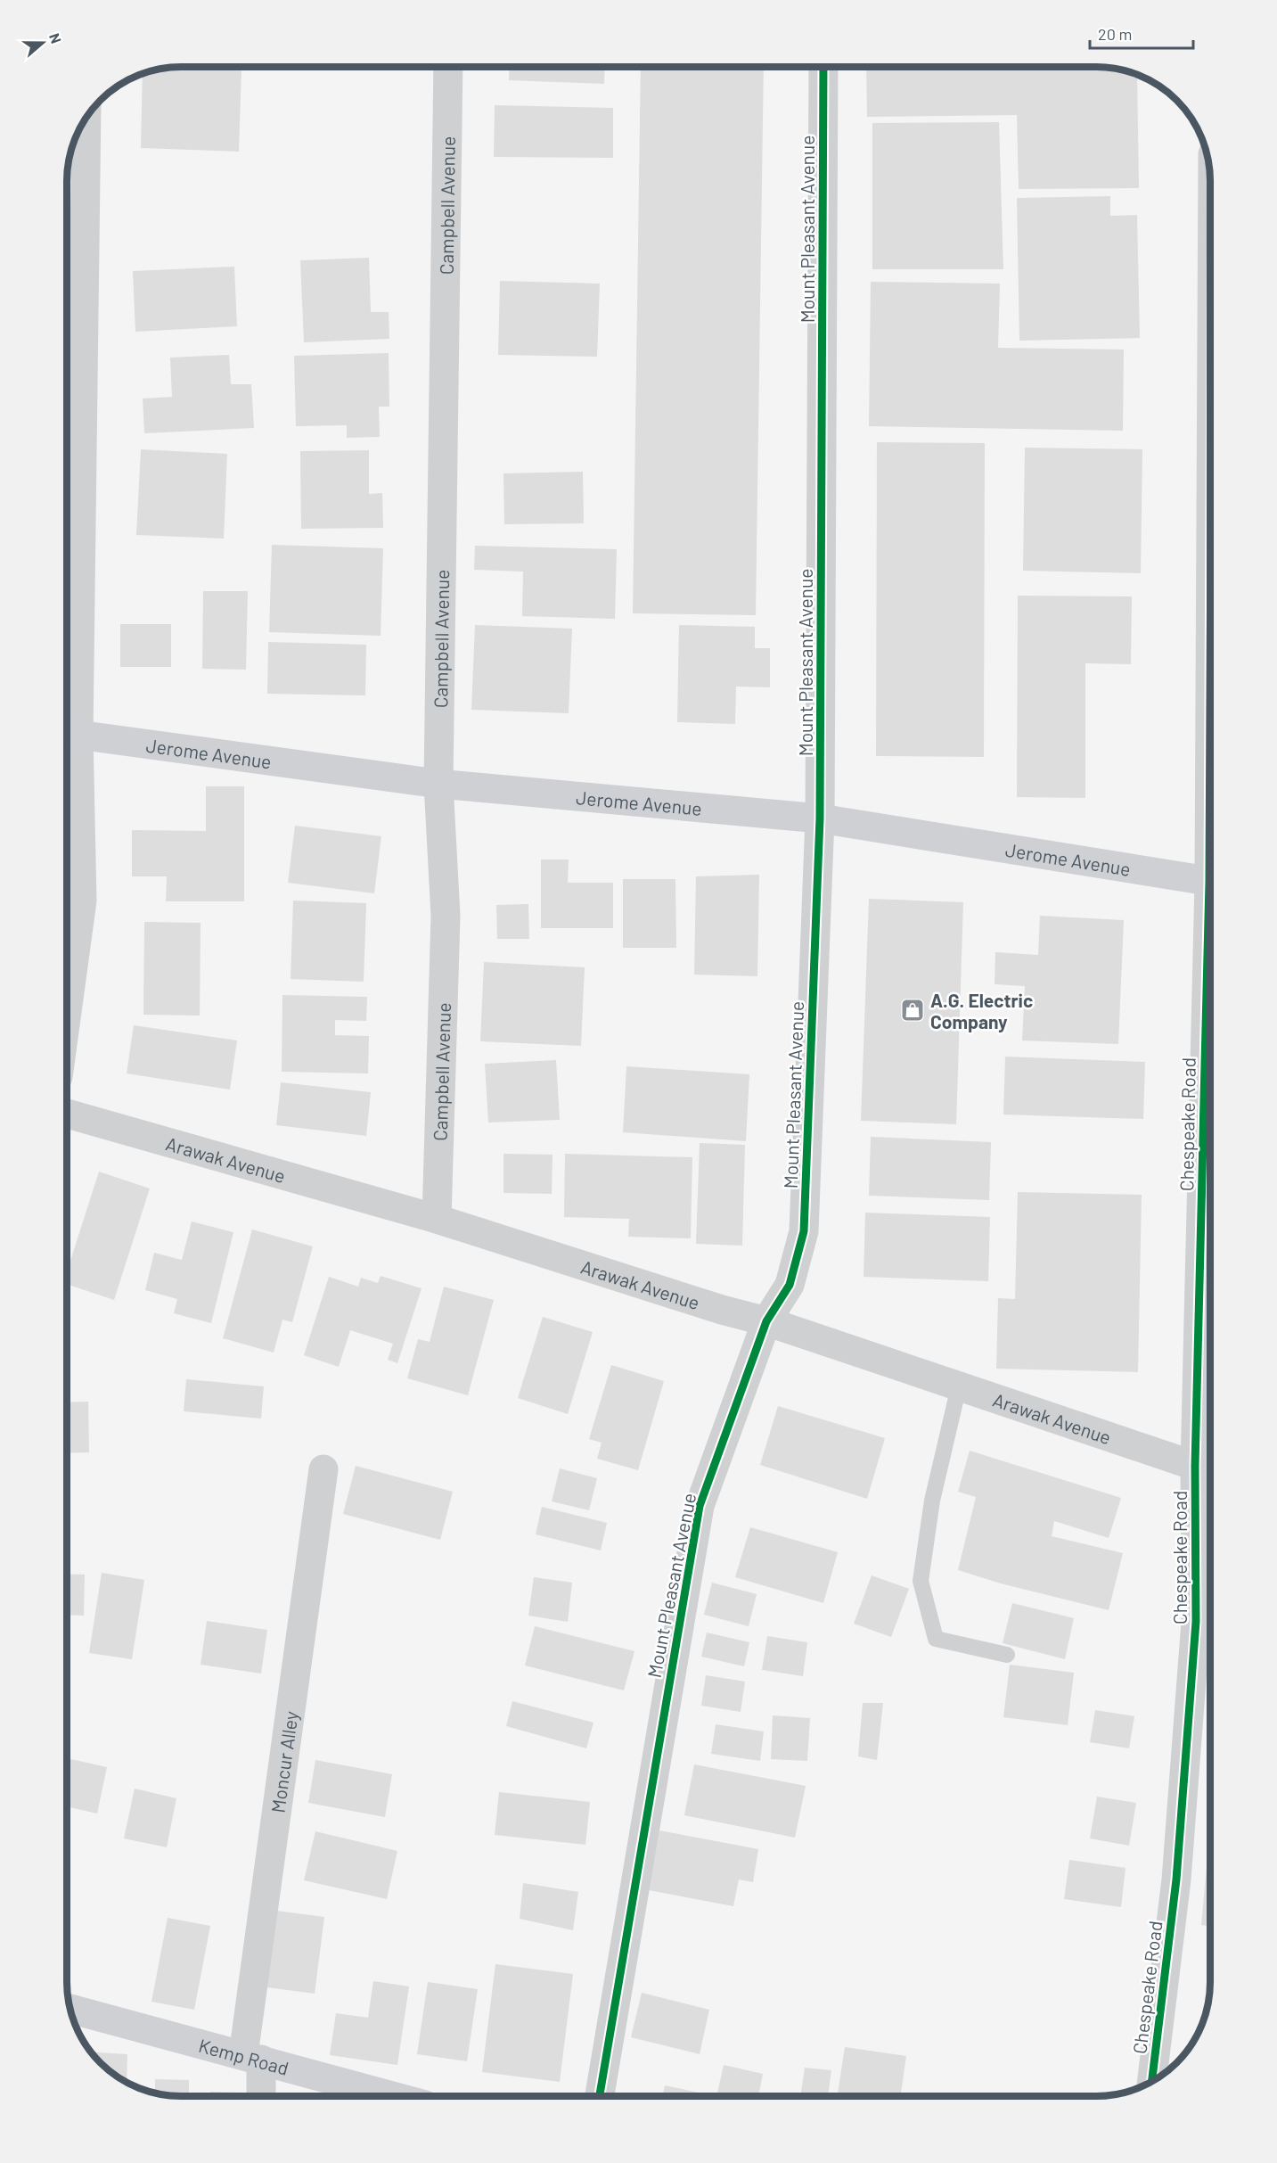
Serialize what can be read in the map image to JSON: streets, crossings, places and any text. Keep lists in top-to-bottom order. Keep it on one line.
{"streets":{"street":["Campbell Avenue","Mount Pleasant Avenue","Jerome Avenue","Chespeake Road","Arawak Avenue","Moncur Alley","Kemp Road"]},"crossings":[["Campbell Avenue","Jerome Avenue"],["Campbell Avenue","Arawak Avenue"],["Mount Pleasant Avenue","Jerome Avenue"],["Mount Pleasant Avenue","Arawak Avenue"],["Chespeake Road","Arawak Avenue"],["Moncur Alley","Kemp Road"]],"places":{"shop":["A.G. Electric Company"]},"scale_bar":"20 m","north":"right"}
